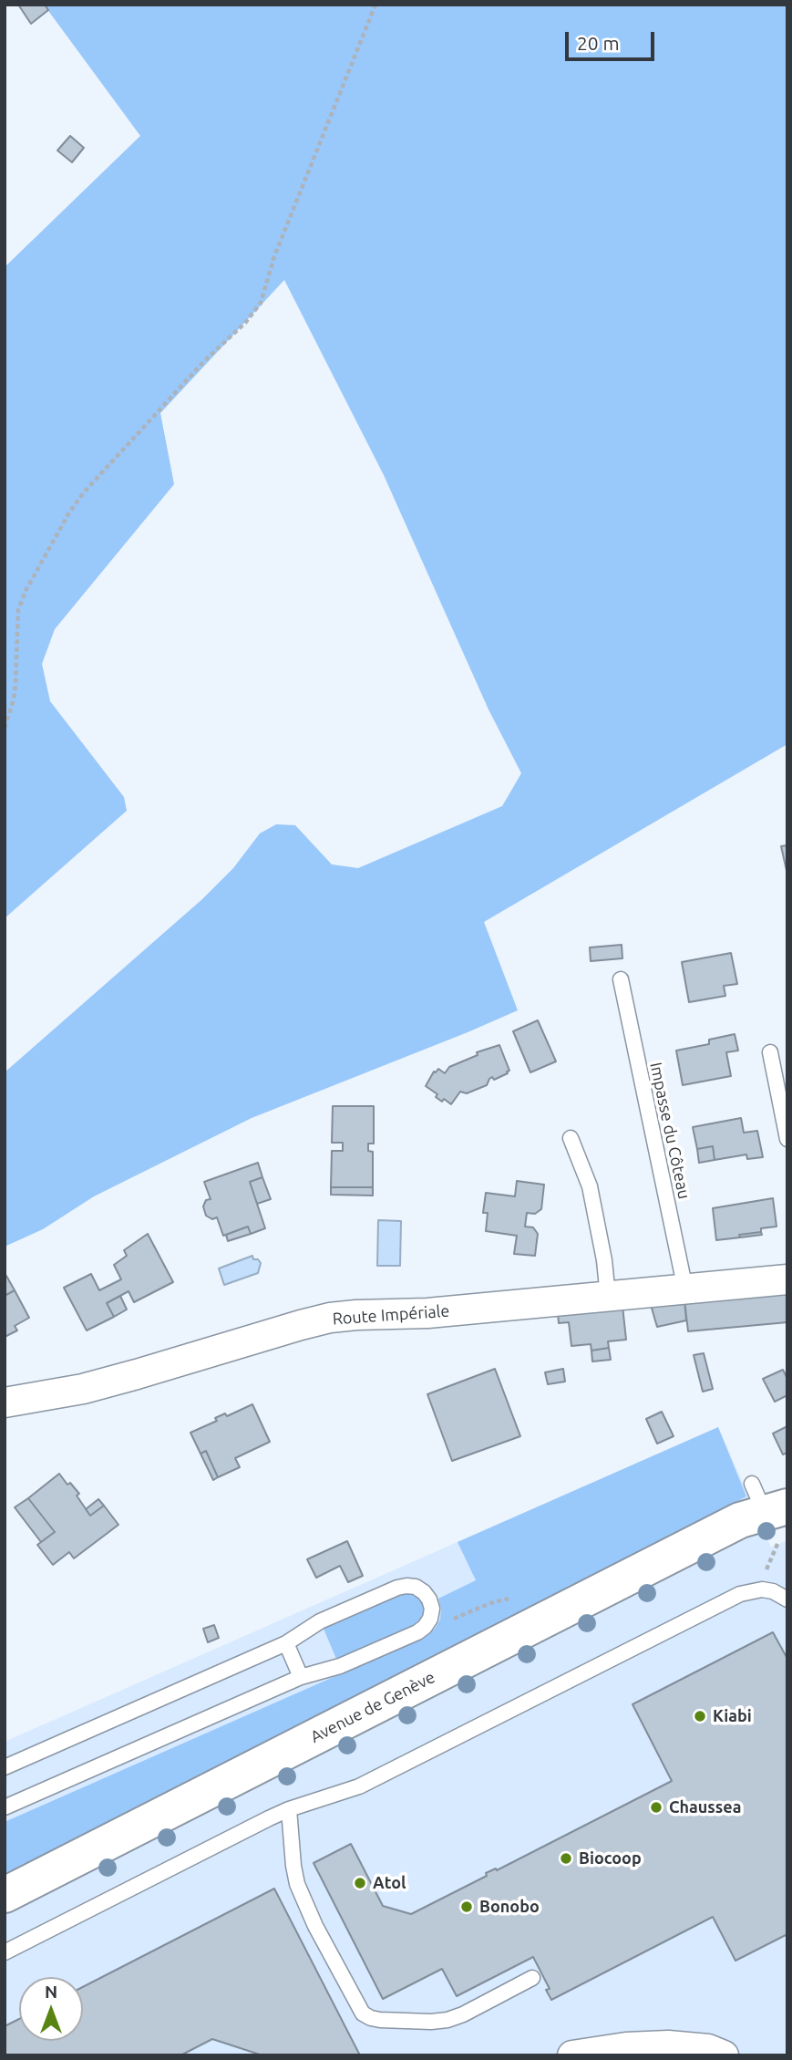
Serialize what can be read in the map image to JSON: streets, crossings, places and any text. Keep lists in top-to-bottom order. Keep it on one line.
{"streets":{"main road":["Avenue de Genève"],"street":["Route Impériale"],"lane":["Impasse du Côteau"]},"crossings":[["Impasse du Côteau","Route Impériale"]],"places":["Kiabi","Chaussea","Biocoop","Atol","Bonobo"],"scale_bar":"20 m","north":"top"}
